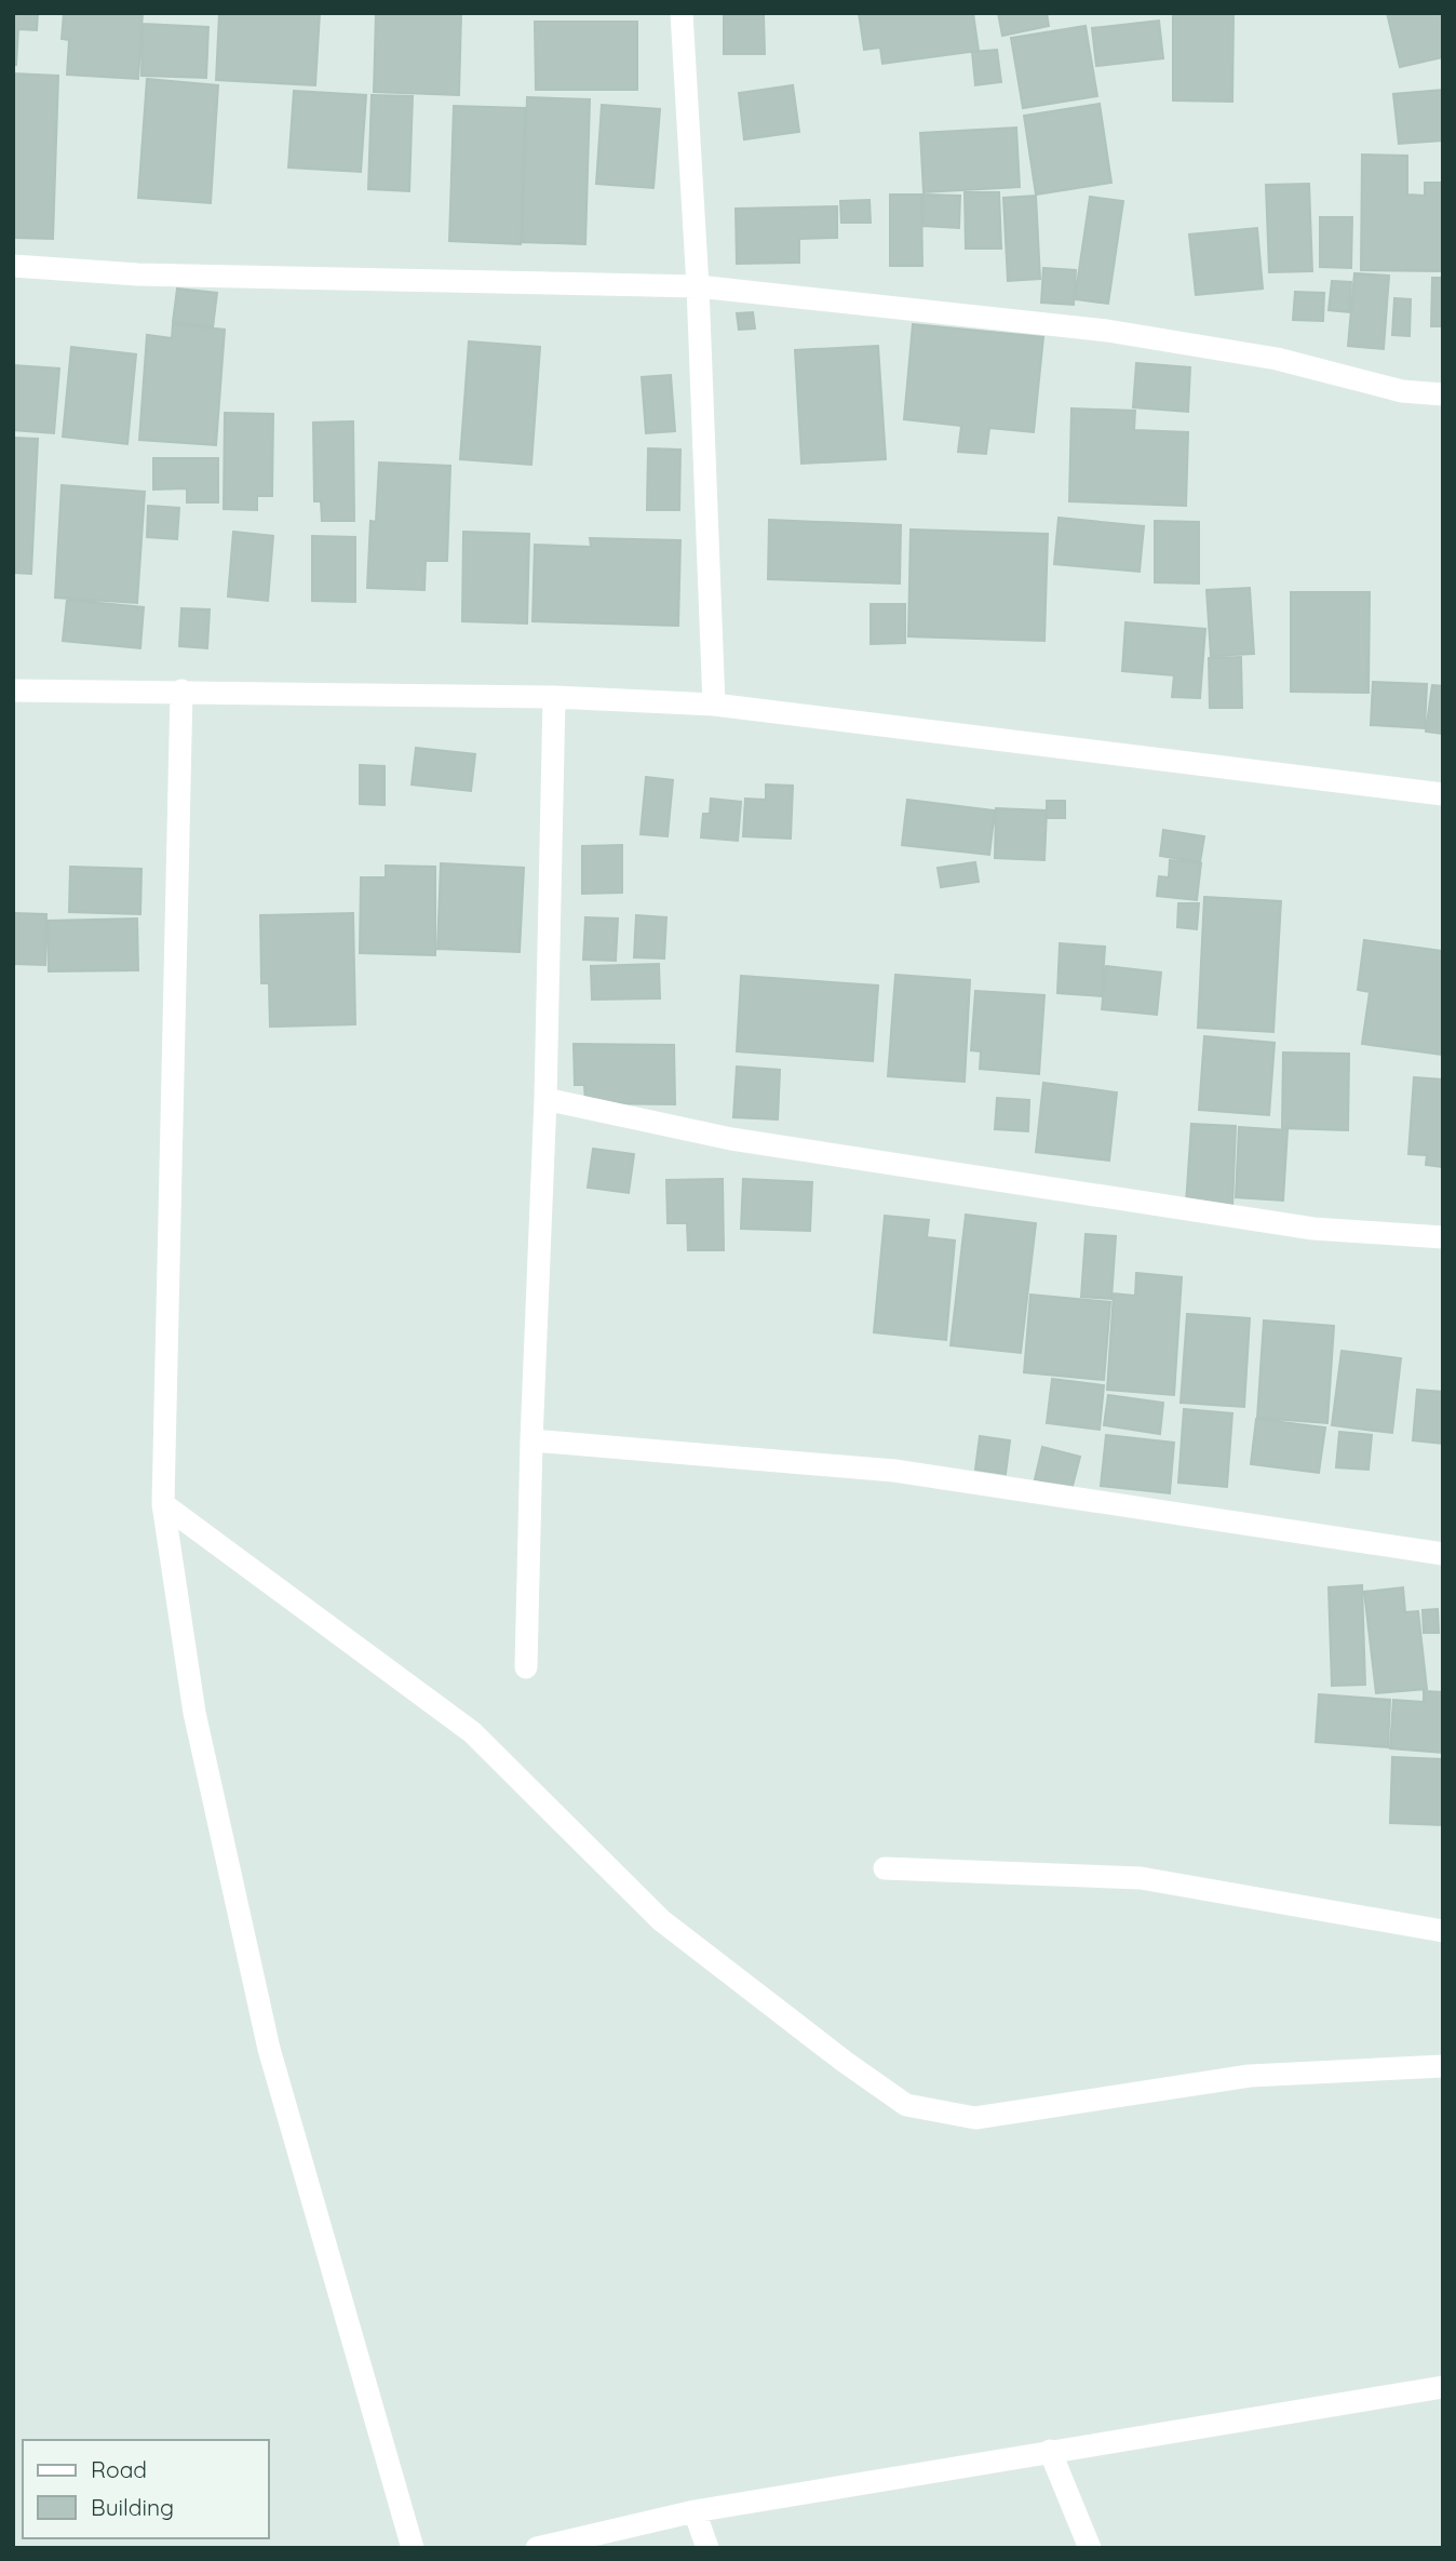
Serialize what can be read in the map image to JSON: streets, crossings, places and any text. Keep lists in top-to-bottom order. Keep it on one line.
{"legend":["Road","Building"]}
